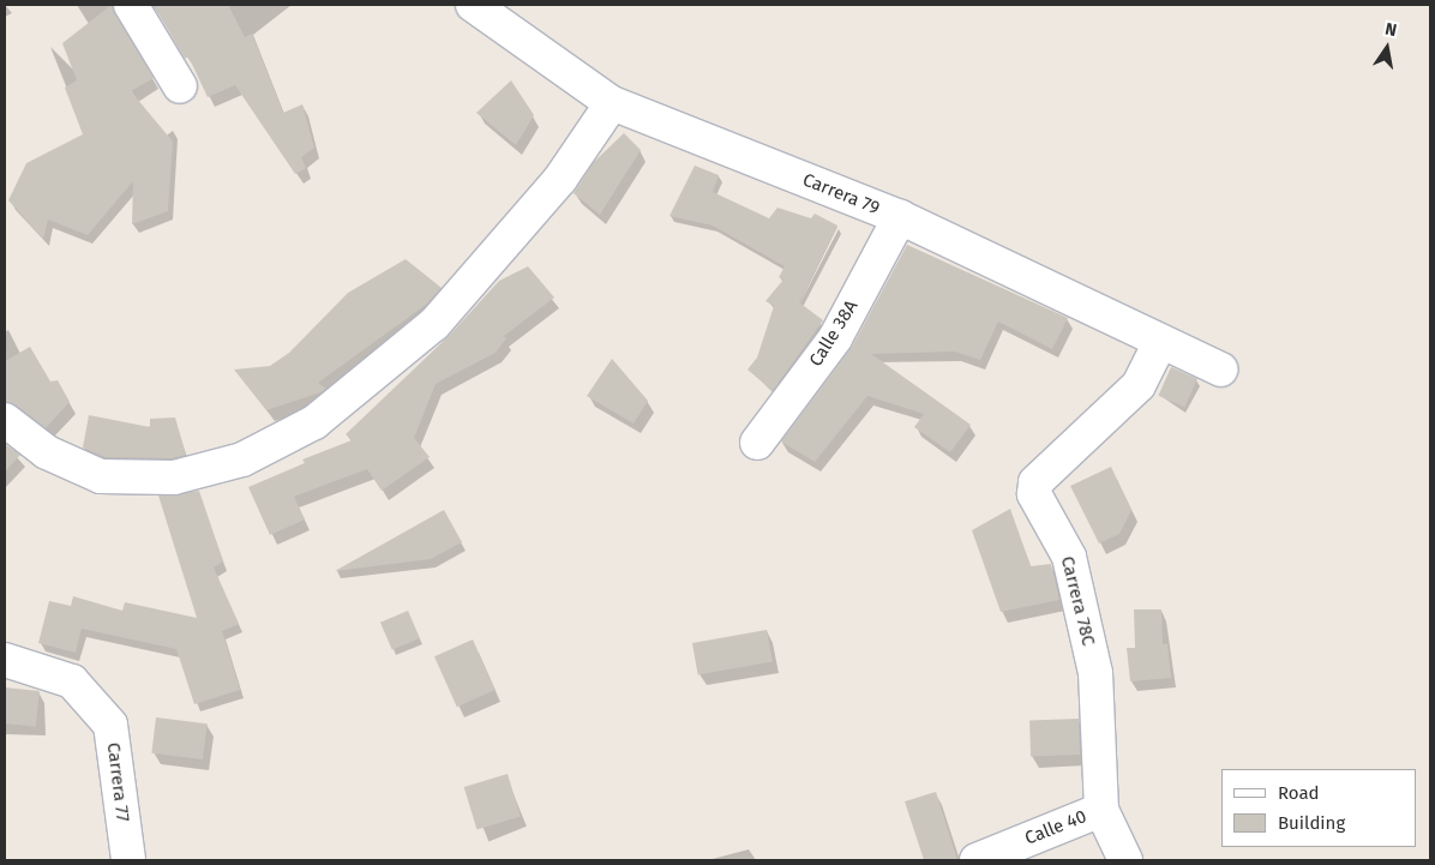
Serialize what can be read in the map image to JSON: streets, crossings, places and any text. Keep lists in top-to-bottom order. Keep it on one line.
{"streets":{"street":["Carrera 79","Calle 38A","Carrera 78C","Carrera 77","Calle 40"]},"crossings":[["Carrera 79","Calle 38A"],["Carrera 79","Carrera 78C"],["Carrera 78C","Calle 40"]],"legend":["Road","Building"],"north":"top"}
